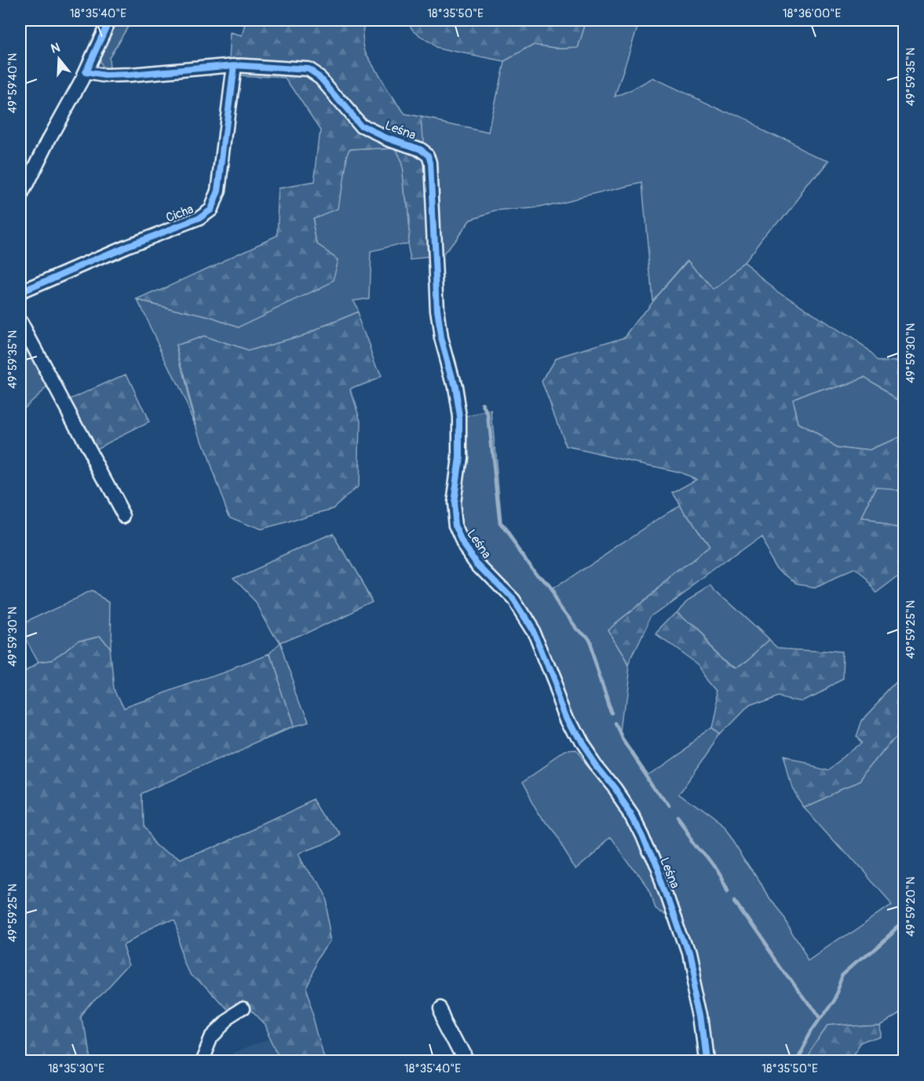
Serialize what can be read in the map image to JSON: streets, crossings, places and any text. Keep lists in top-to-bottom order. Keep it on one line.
{"streets":{"street":["Leśna","Cicha"]},"crossings":[["Leśna","Cicha"]],"north":"top","coordinates":["18°35'40\"E","18°35'50\"E","18°36'00\"E","49°59'35\"N","49°59'40\"N","49°59'30\"N","49°59'25\"N","49°59'20\"N","18°35'30\"E"]}
